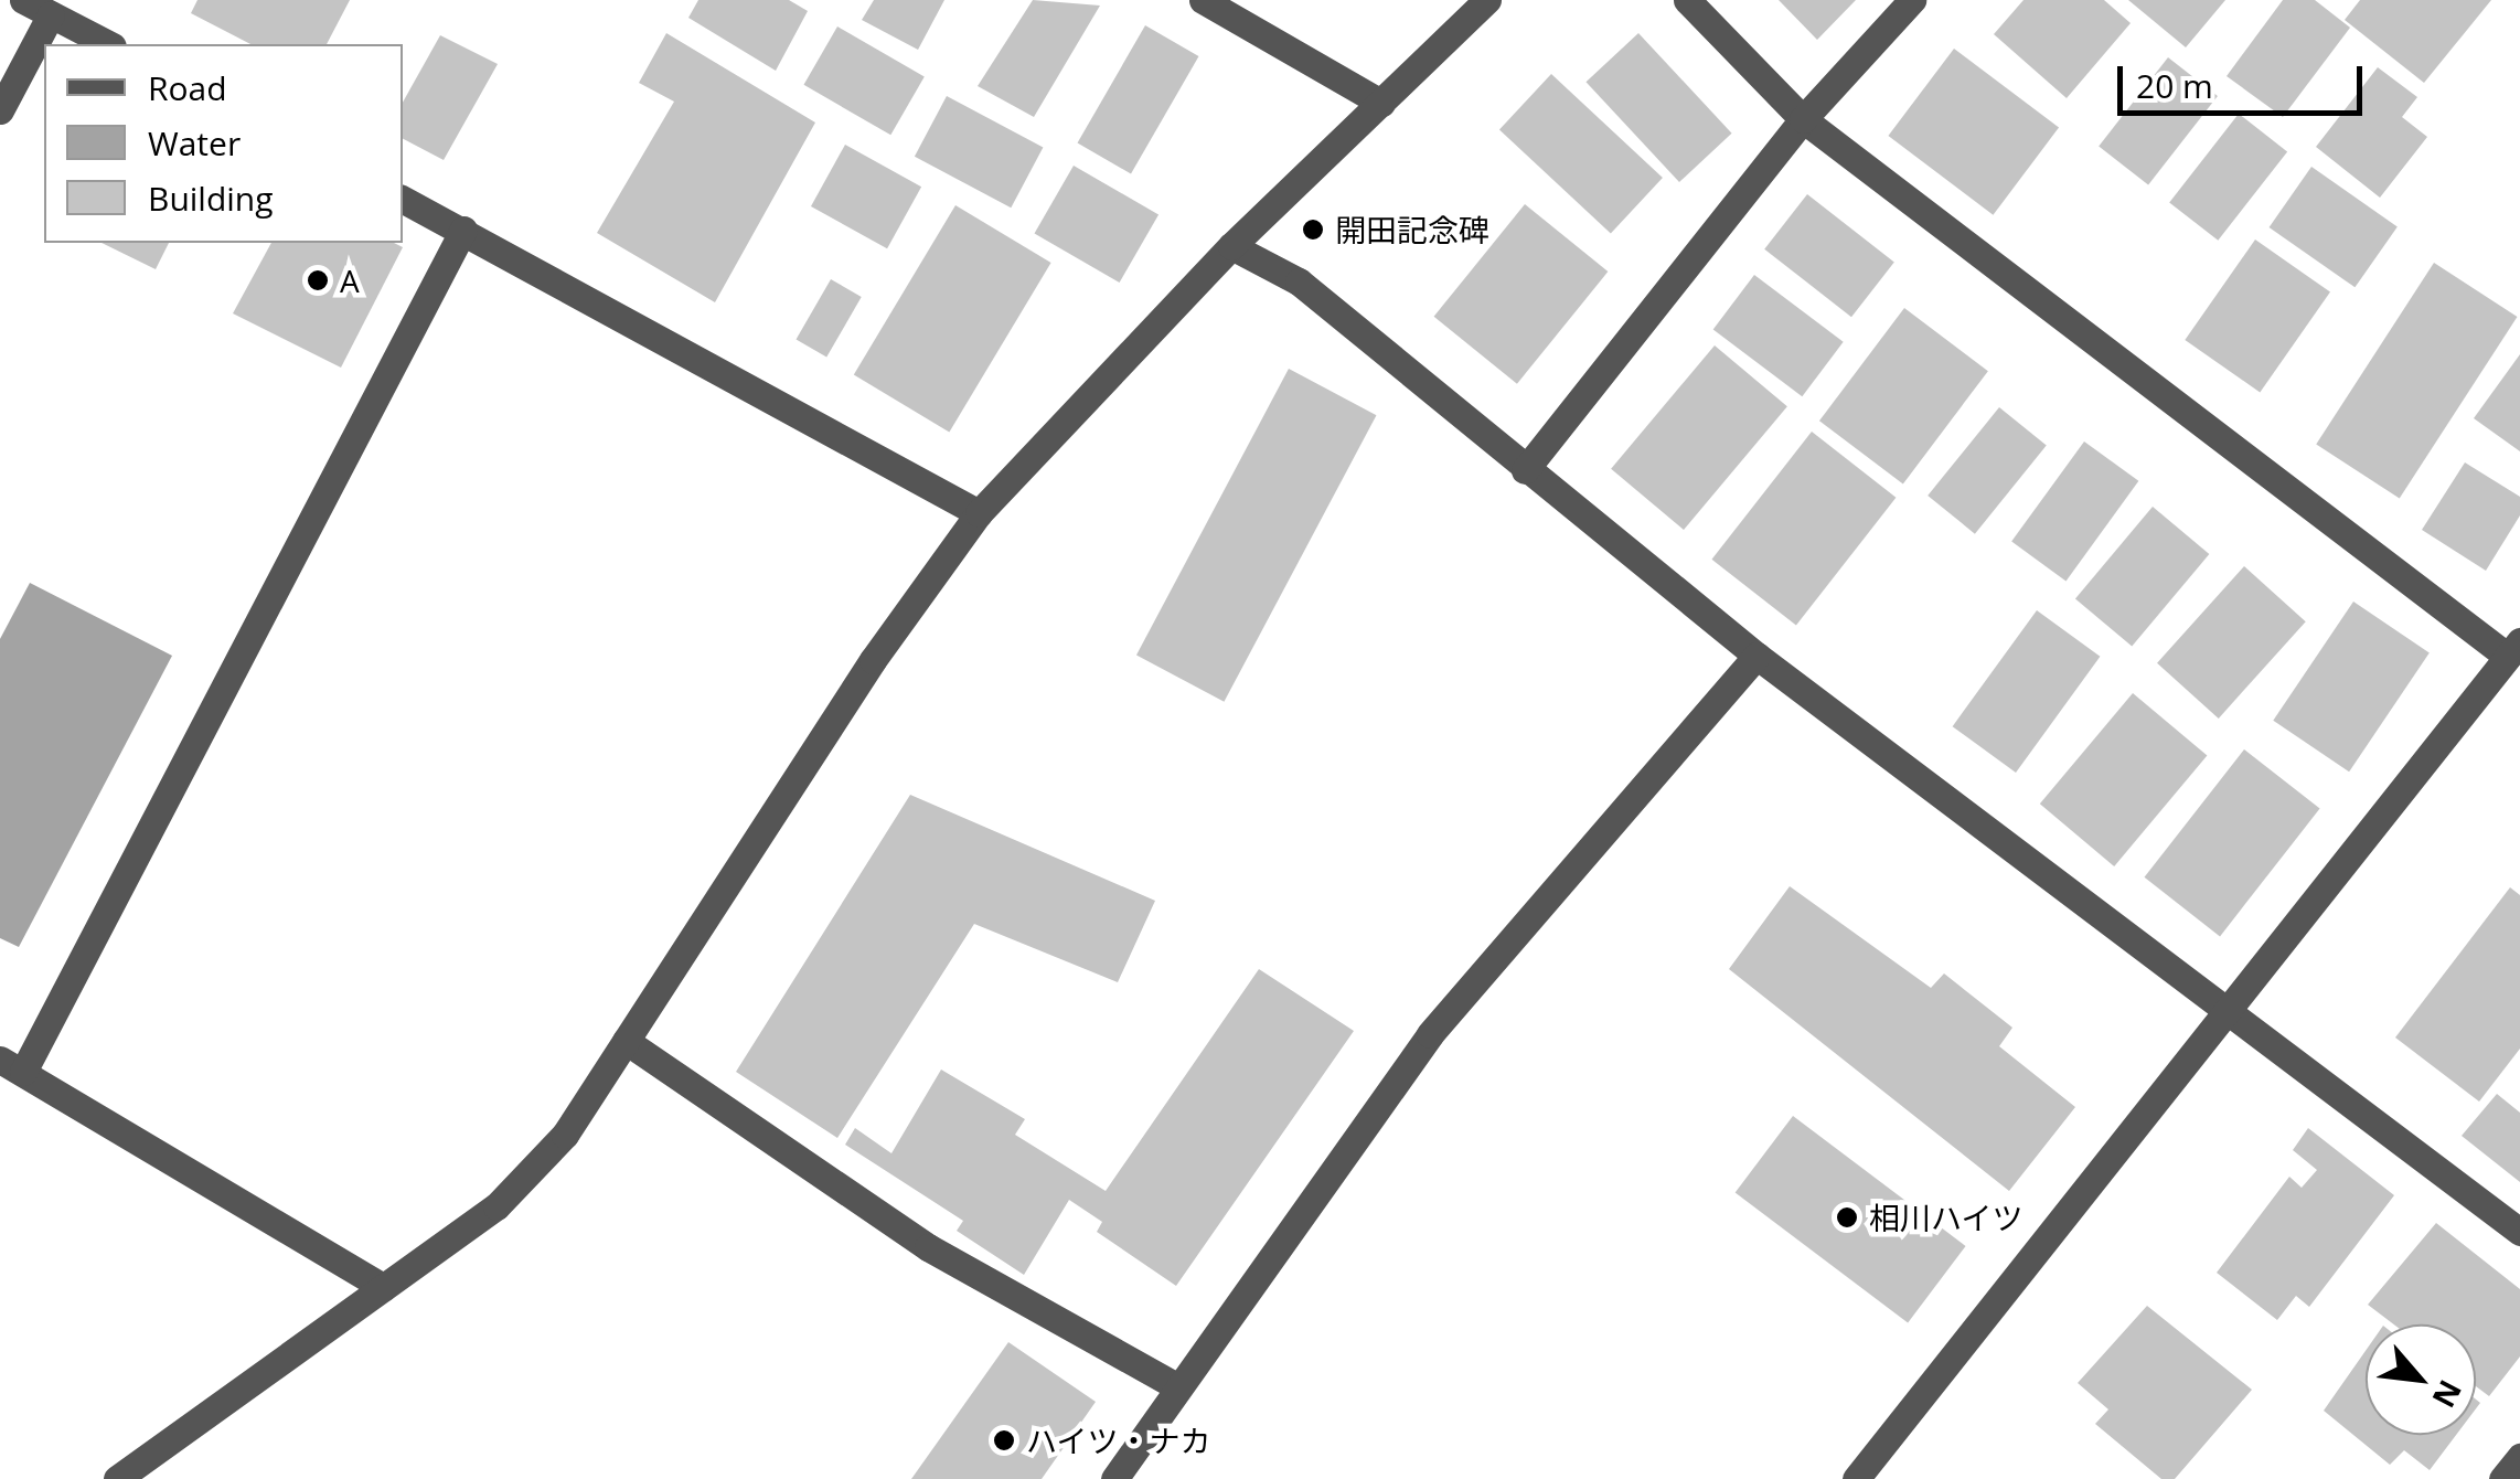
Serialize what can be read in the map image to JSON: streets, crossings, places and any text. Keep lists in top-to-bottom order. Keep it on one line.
{"places":["開田記念碑","A","相川ハイツ","ハイツ・ナカ"],"legend":["Road","Water","Building"],"scale_bar":"20 m","north":"bottom right"}
